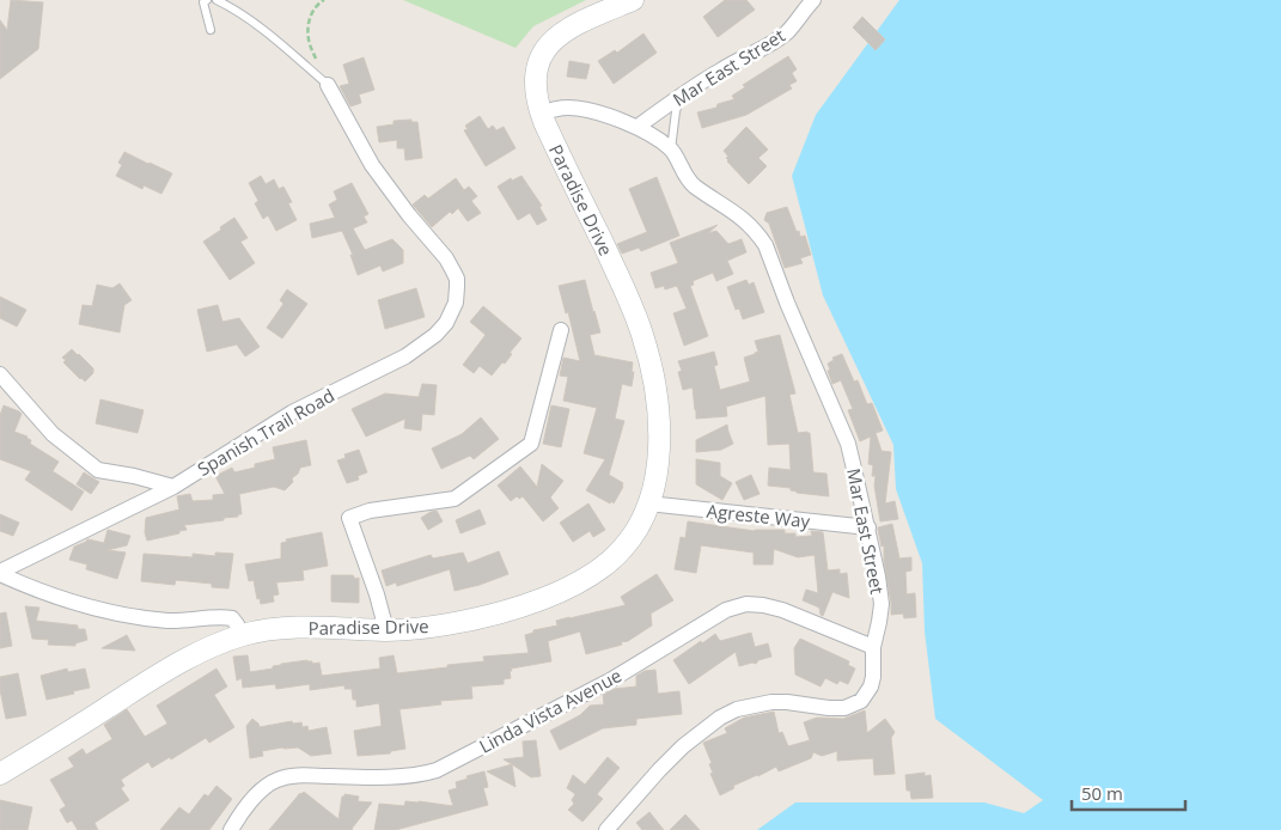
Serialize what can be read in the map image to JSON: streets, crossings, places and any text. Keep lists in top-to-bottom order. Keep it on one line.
{"streets":{"street":["Mar East Street","Paradise Drive","Spanish Trail Road","Agreste Way","Linda Vista Avenue"]},"crossings":[["Mar East Street","Paradise Drive"],["Mar East Street","Agreste Way"],["Mar East Street","Linda Vista Avenue"],["Paradise Drive","Agreste Way"]],"scale_bar":"50 m"}
